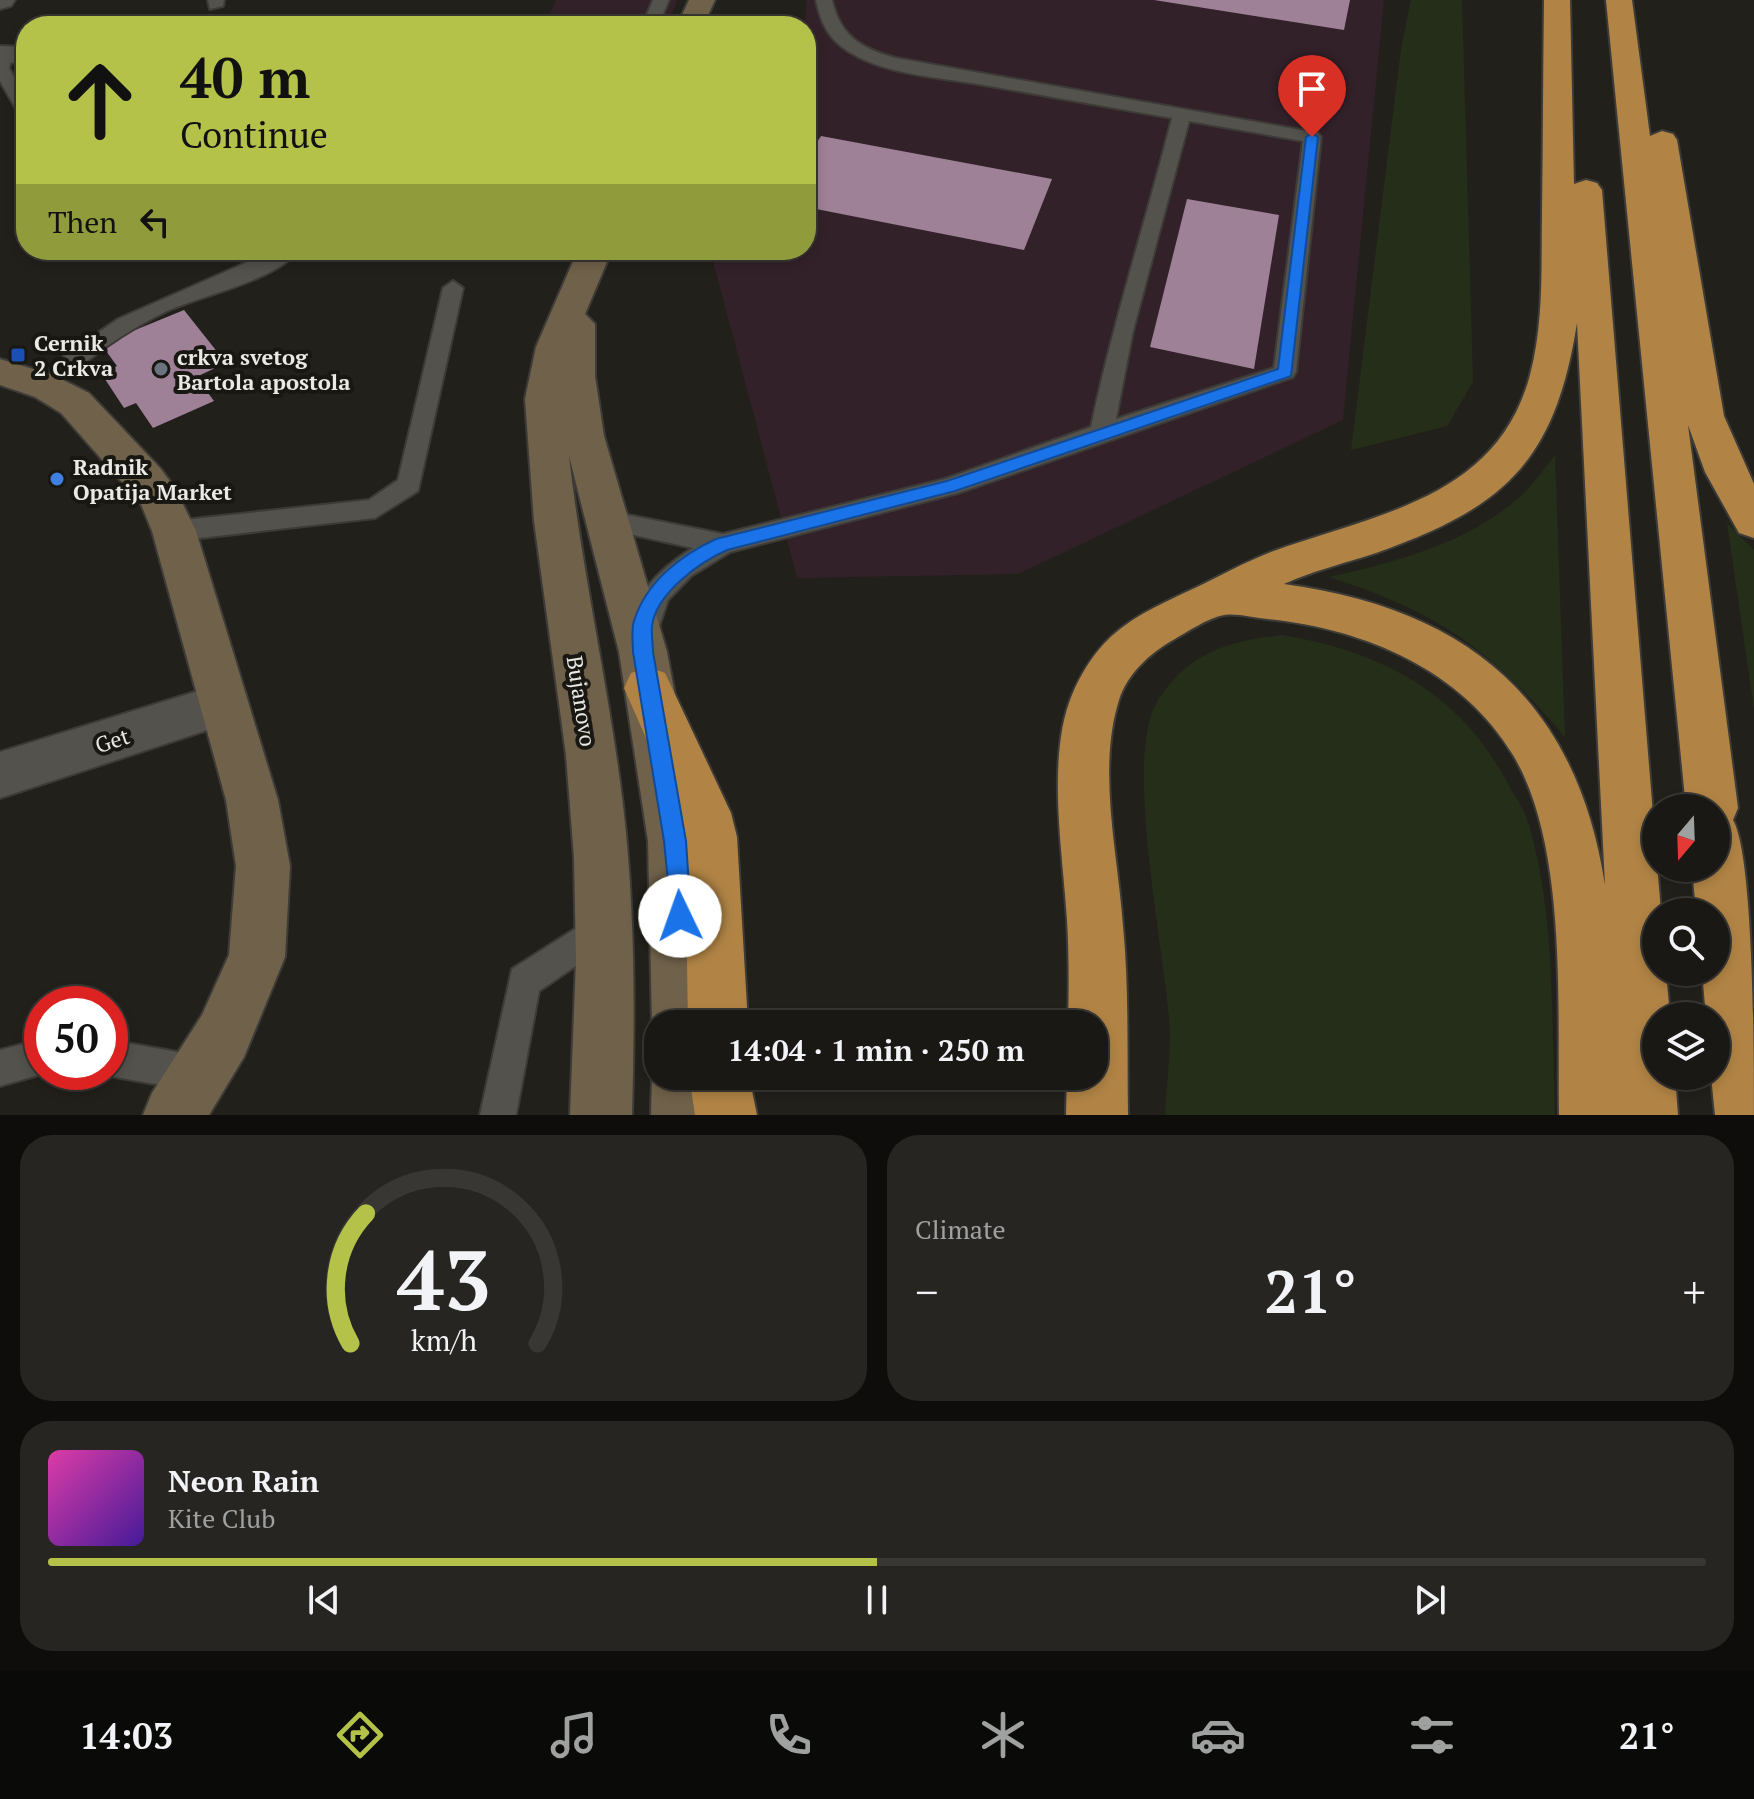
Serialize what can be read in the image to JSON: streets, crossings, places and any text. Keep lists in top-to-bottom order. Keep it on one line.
{"streets":{"main road":["Bujanovo"],"street":["Get"]},"places":{"transit":["Cernik 2 Crkva"],"other":["crkva svetog Bartola apostola","Radnik Opatija Market"]},"north":"bottom","page":{"turn":["40 m","Continue"],"then":"Then","limit":"50","trip":"14:04 · 1 min · 250 m","tile":"Climate","heat":["−","21°","+"],"song":["Neon Rain","Kite Club"],"tabs":["14:03","21°"],"gauge":["43","km/h"]}}
